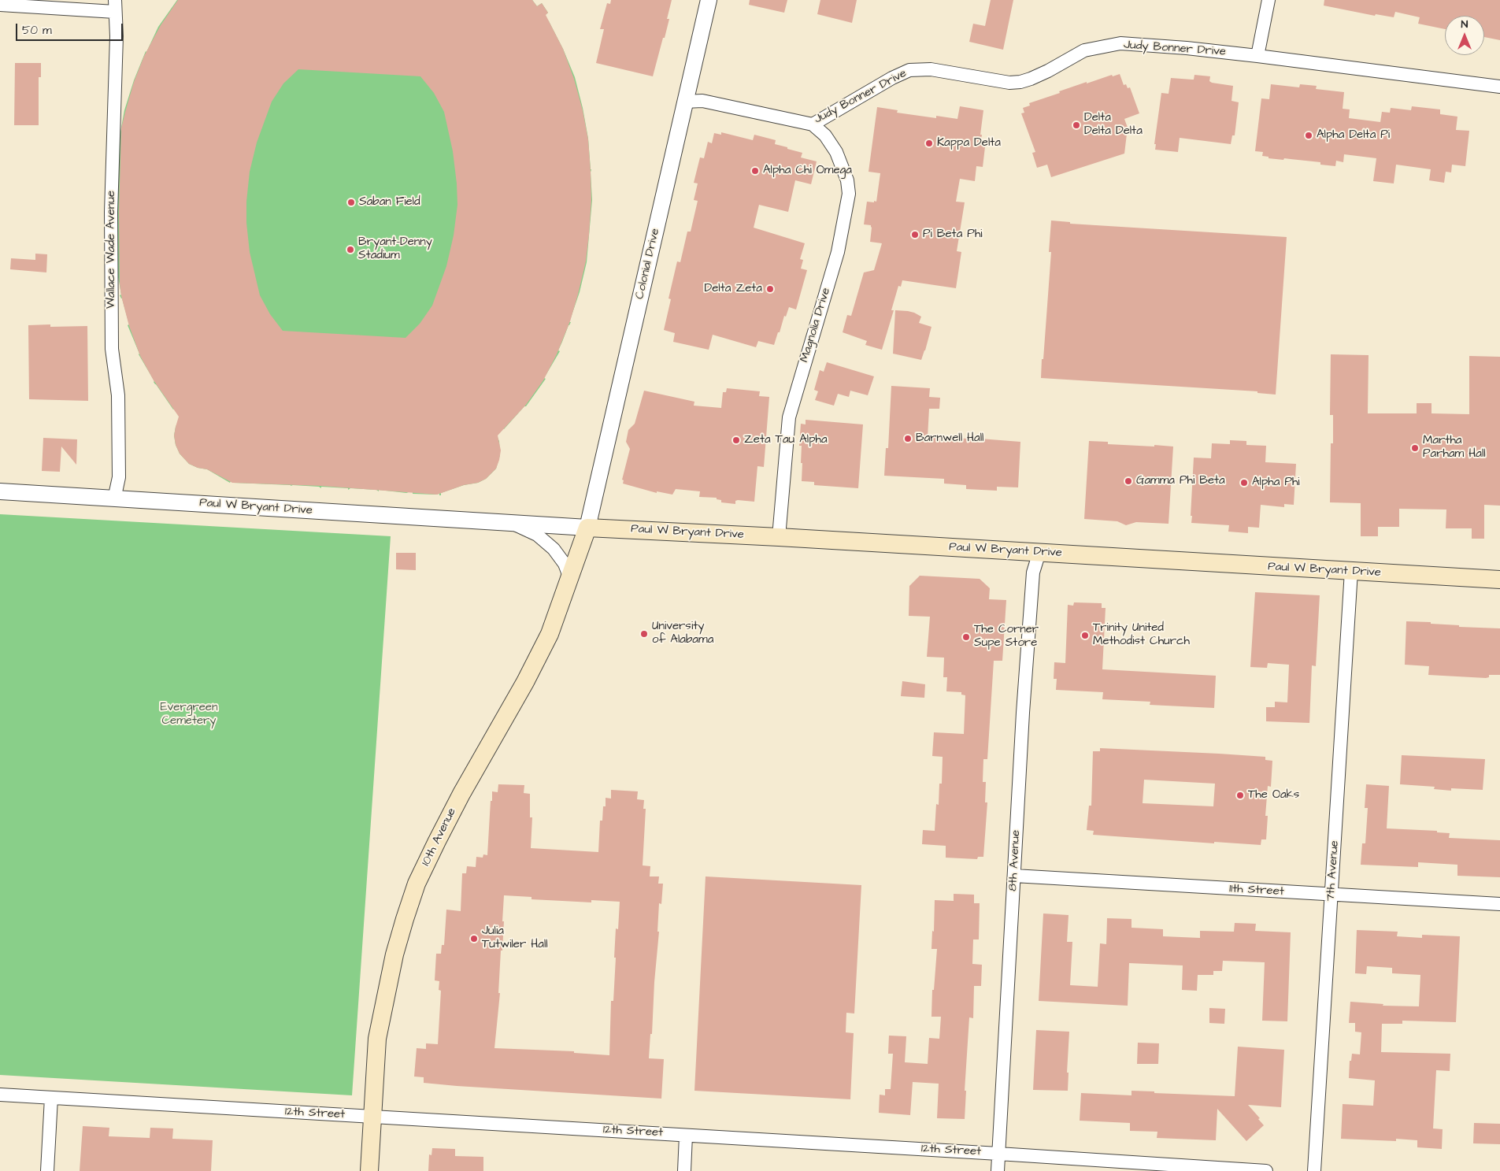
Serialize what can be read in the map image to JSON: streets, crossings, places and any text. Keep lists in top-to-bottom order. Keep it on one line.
{"streets":{"main road":["Paul W Bryant Drive","10th Avenue"],"street":["Judy Bonner Drive","Wallace Wade Avenue","Colonial Drive","Magnolia Drive","8th Avenue","7th Avenue","11th Street","12th Street"]},"crossings":[["Judy Bonner Drive","Colonial Drive"],["Judy Bonner Drive","Magnolia Drive"],["Wallace Wade Avenue","Paul W Bryant Drive"],["Colonial Drive","Paul W Bryant Drive"],["Colonial Drive","10th Avenue"],["Magnolia Drive","Paul W Bryant Drive"],["Paul W Bryant Drive","10th Avenue"],["Paul W Bryant Drive","8th Avenue"],["Paul W Bryant Drive","7th Avenue"],["10th Avenue","12th Street"],["8th Avenue","11th Street"],["8th Avenue","12th Street"],["7th Avenue","11th Street"]],"parks":["Evergreen Cemetery"],"places":["Delta Delta Delta","Alpha Delta Pi","Kappa Delta","Alpha Chi Omega","Saban Field","Pi Beta Phi","Bryant-Denny Stadium","Delta Zeta","Barnwell Hall","Zeta Tau Alpha","Martha Parham Hall","Gamma Phi Beta","Alpha Phi","University of Alabama","Trinity United Methodist Church","The Corner Supe Store","The Oaks","Julia Tutwiler Hall"],"scale_bar":"50 m","north":"top"}
